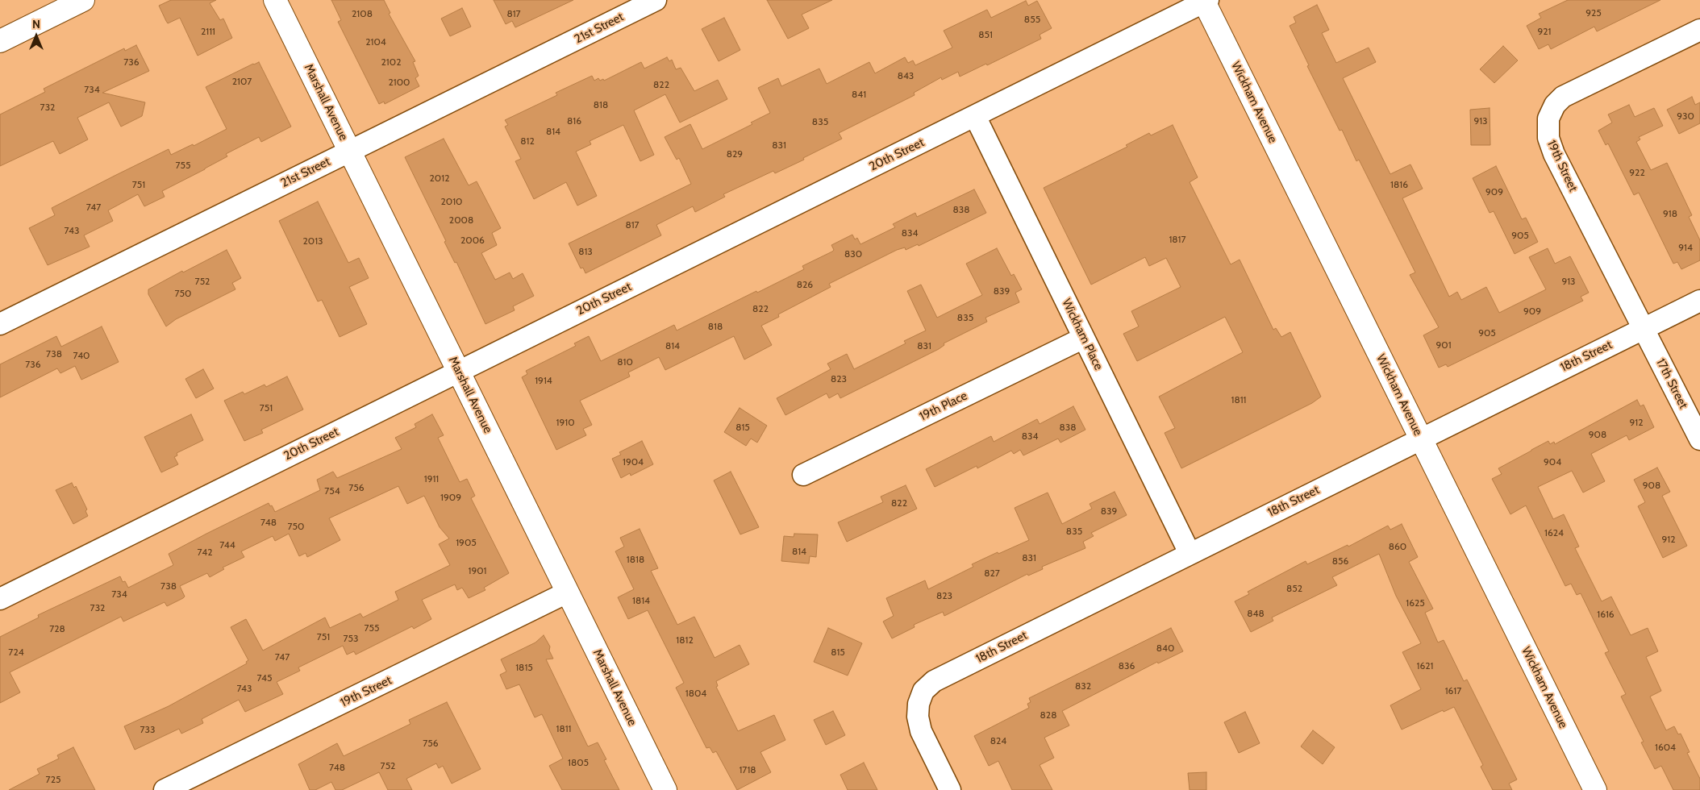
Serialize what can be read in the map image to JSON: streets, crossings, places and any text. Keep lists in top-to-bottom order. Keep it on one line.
{"streets":{"street":["21st Street","Marshall Avenue","Wickham Avenue","20th Street","19th Street","Wickham Place","18th Street","17th Street","19th Place"]},"crossings":[["21st Street","Marshall Avenue"],["Marshall Avenue","20th Street"],["Marshall Avenue","19th Street"],["Wickham Avenue","20th Street"],["Wickham Avenue","18th Street"],["20th Street","Wickham Place"],["19th Street","18th Street"],["19th Street","17th Street"],["Wickham Place","18th Street"],["Wickham Place","19th Place"],["18th Street","17th Street"]],"house_numbers":["925","2108","817","855","2111","921","851","2104","736","2102","843","2107","2100","822","734","841","818","732","930","816","913","835","814","812","831","829","755","922","2012","751","1816","909","2010","747","838","918","2008","817","743","834","905","1817","2006","2013","914","813","830","752","913","826","839","750","822","909","835","818","905","901","814","831","738","740","810","736","823","1914","1811","751","1910","912","815","838","908","834","1904","904","1911","908","756","754","1909","822","839","748","750","835","1624","912","1905","744","860","814","742","831","1818","856","1901","827","738","852","734","823","1814","1625","732","848","1616","755","728","751","753","1812","840","724","815","747","836","1621","1815","745","832","743","1617","1804","828","1811","733","824","756","1604","1805","752","748","1718","725"],"north":"top"}
